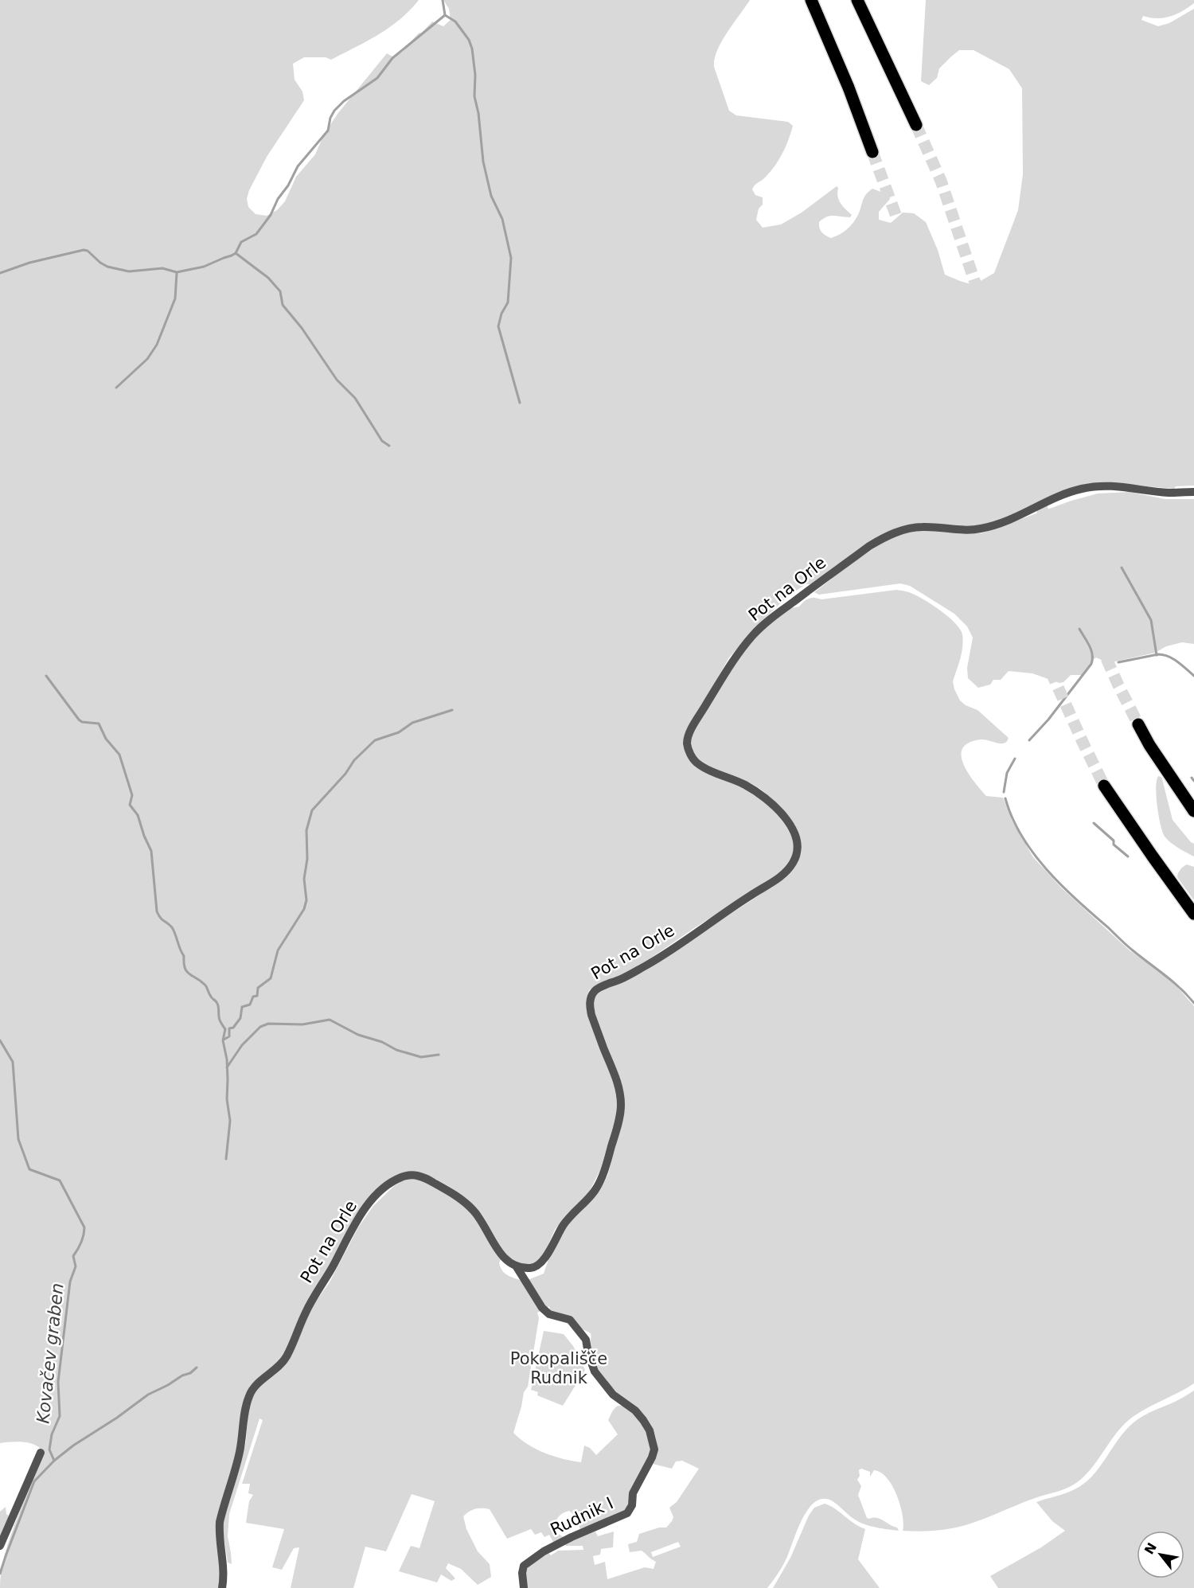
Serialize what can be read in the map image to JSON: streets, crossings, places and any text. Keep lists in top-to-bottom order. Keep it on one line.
{"streets":{"street":["Pot na Orle","Rudnik I"]},"crossings":[["Pot na Orle","Rudnik I"]],"water":["Kovačev graben"],"parks":["Pokopališče Rudnik"],"north":"top left"}
